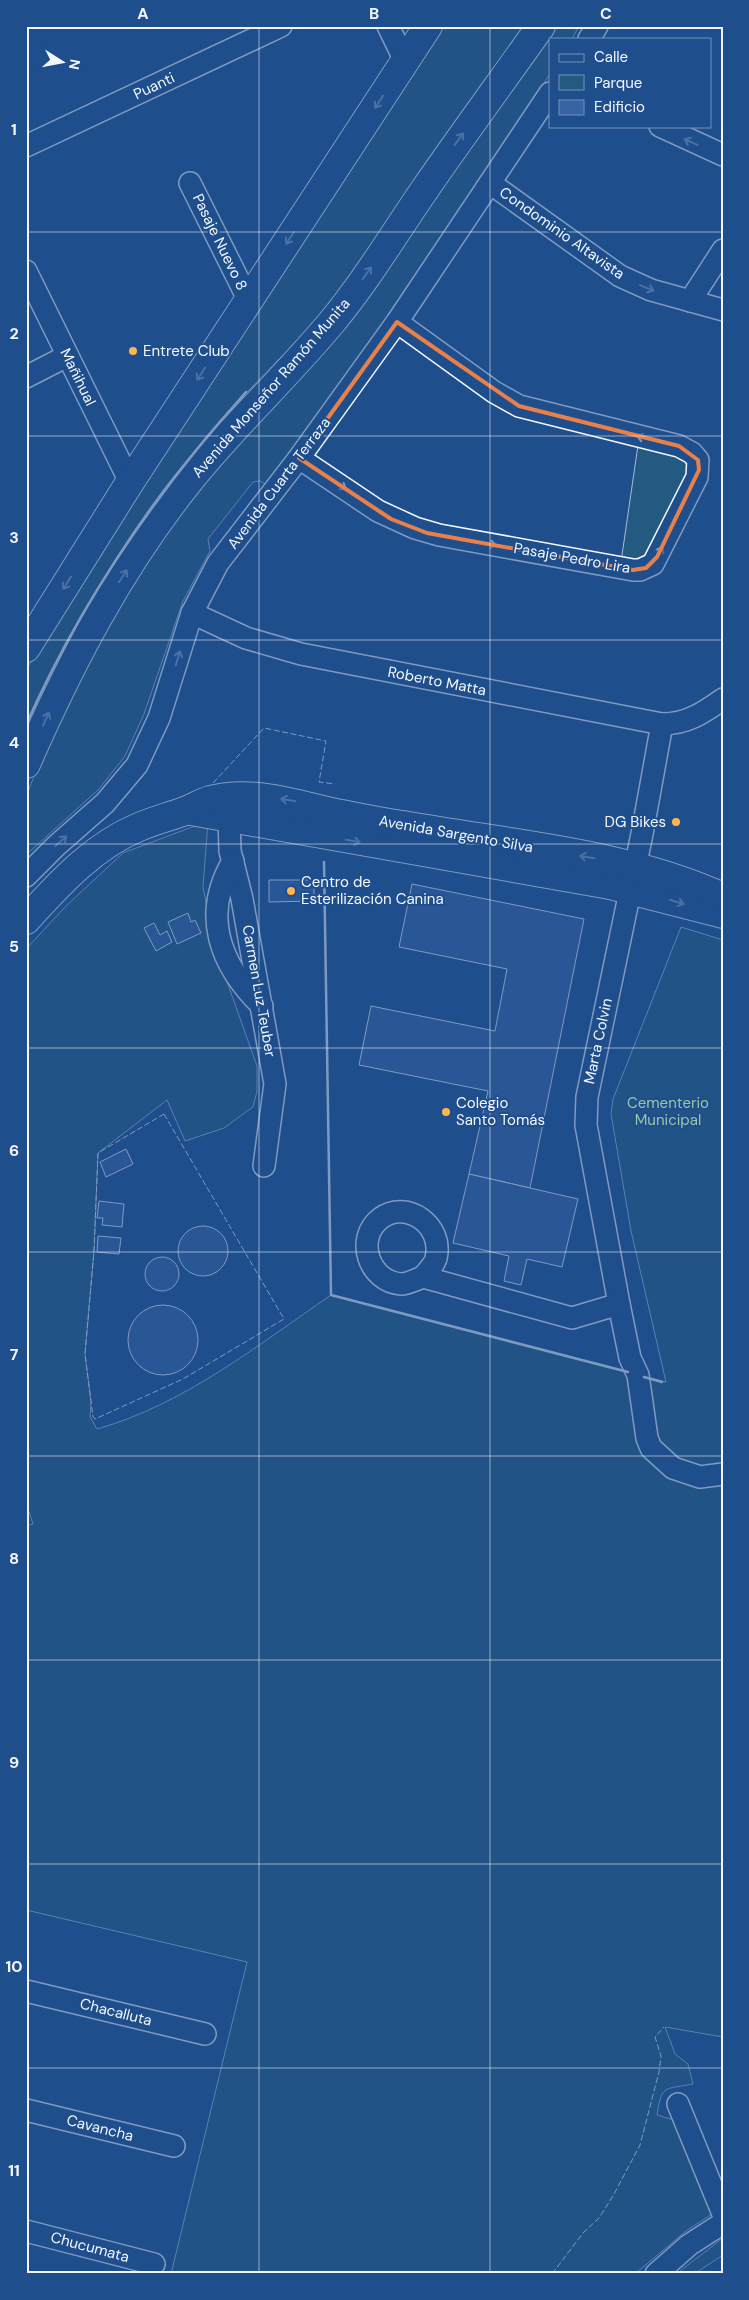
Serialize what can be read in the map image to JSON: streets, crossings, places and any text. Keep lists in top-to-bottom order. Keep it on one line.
{"streets":{"main road":["Avenida Monseñor Ramón Munita","Avenida Sargento Silva"],"street":["Puanti","Condominio Altavista","Pasaje Nuevo 8","Mañihual","Avenida Cuarta Terraza","Pasaje Pedro Lira","Roberto Matta","Carmen Luz Teuber","Marta Colvin","Chacalluta","Cavancha","Chucumata"]},"crossings":[["Condominio Altavista","Avenida Cuarta Terraza"],["Avenida Cuarta Terraza","Pasaje Pedro Lira"],["Avenida Cuarta Terraza","Roberto Matta"],["Roberto Matta","Marta Colvin"],["Avenida Sargento Silva","Carmen Luz Teuber"],["Avenida Sargento Silva","Marta Colvin"]],"one_way":["Condominio Altavista"],"parks":["Cementerio Municipal"],"places":["Entrete Club","DG Bikes","Centro de Esterilización Canina","Colegio Santo Tomás"],"legend":["Calle","Parque","Edificio"],"north":"right","grid":{"columns":["A","B","C"],"rows":["1","2","3","4","5","6","7","8","9","10","11"]}}
